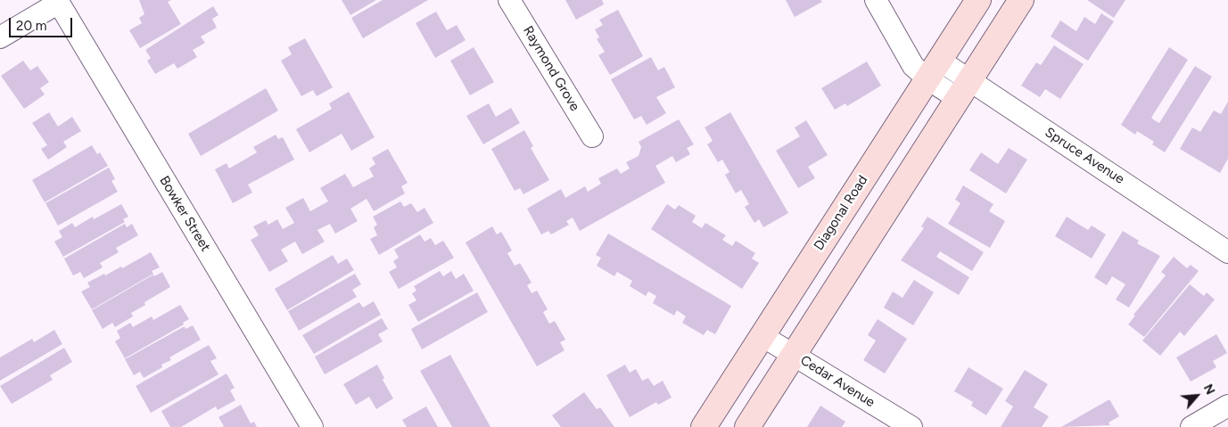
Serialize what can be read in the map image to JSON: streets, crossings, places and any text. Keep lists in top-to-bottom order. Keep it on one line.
{"streets":{"main road":["Diagonal Road"],"street":["Raymond Grove","Spruce Avenue","Bowker Street","Cedar Avenue"]},"crossings":[["Spruce Avenue","Diagonal Road"],["Diagonal Road","Cedar Avenue"]],"scale_bar":"20 m","north":"top right"}
